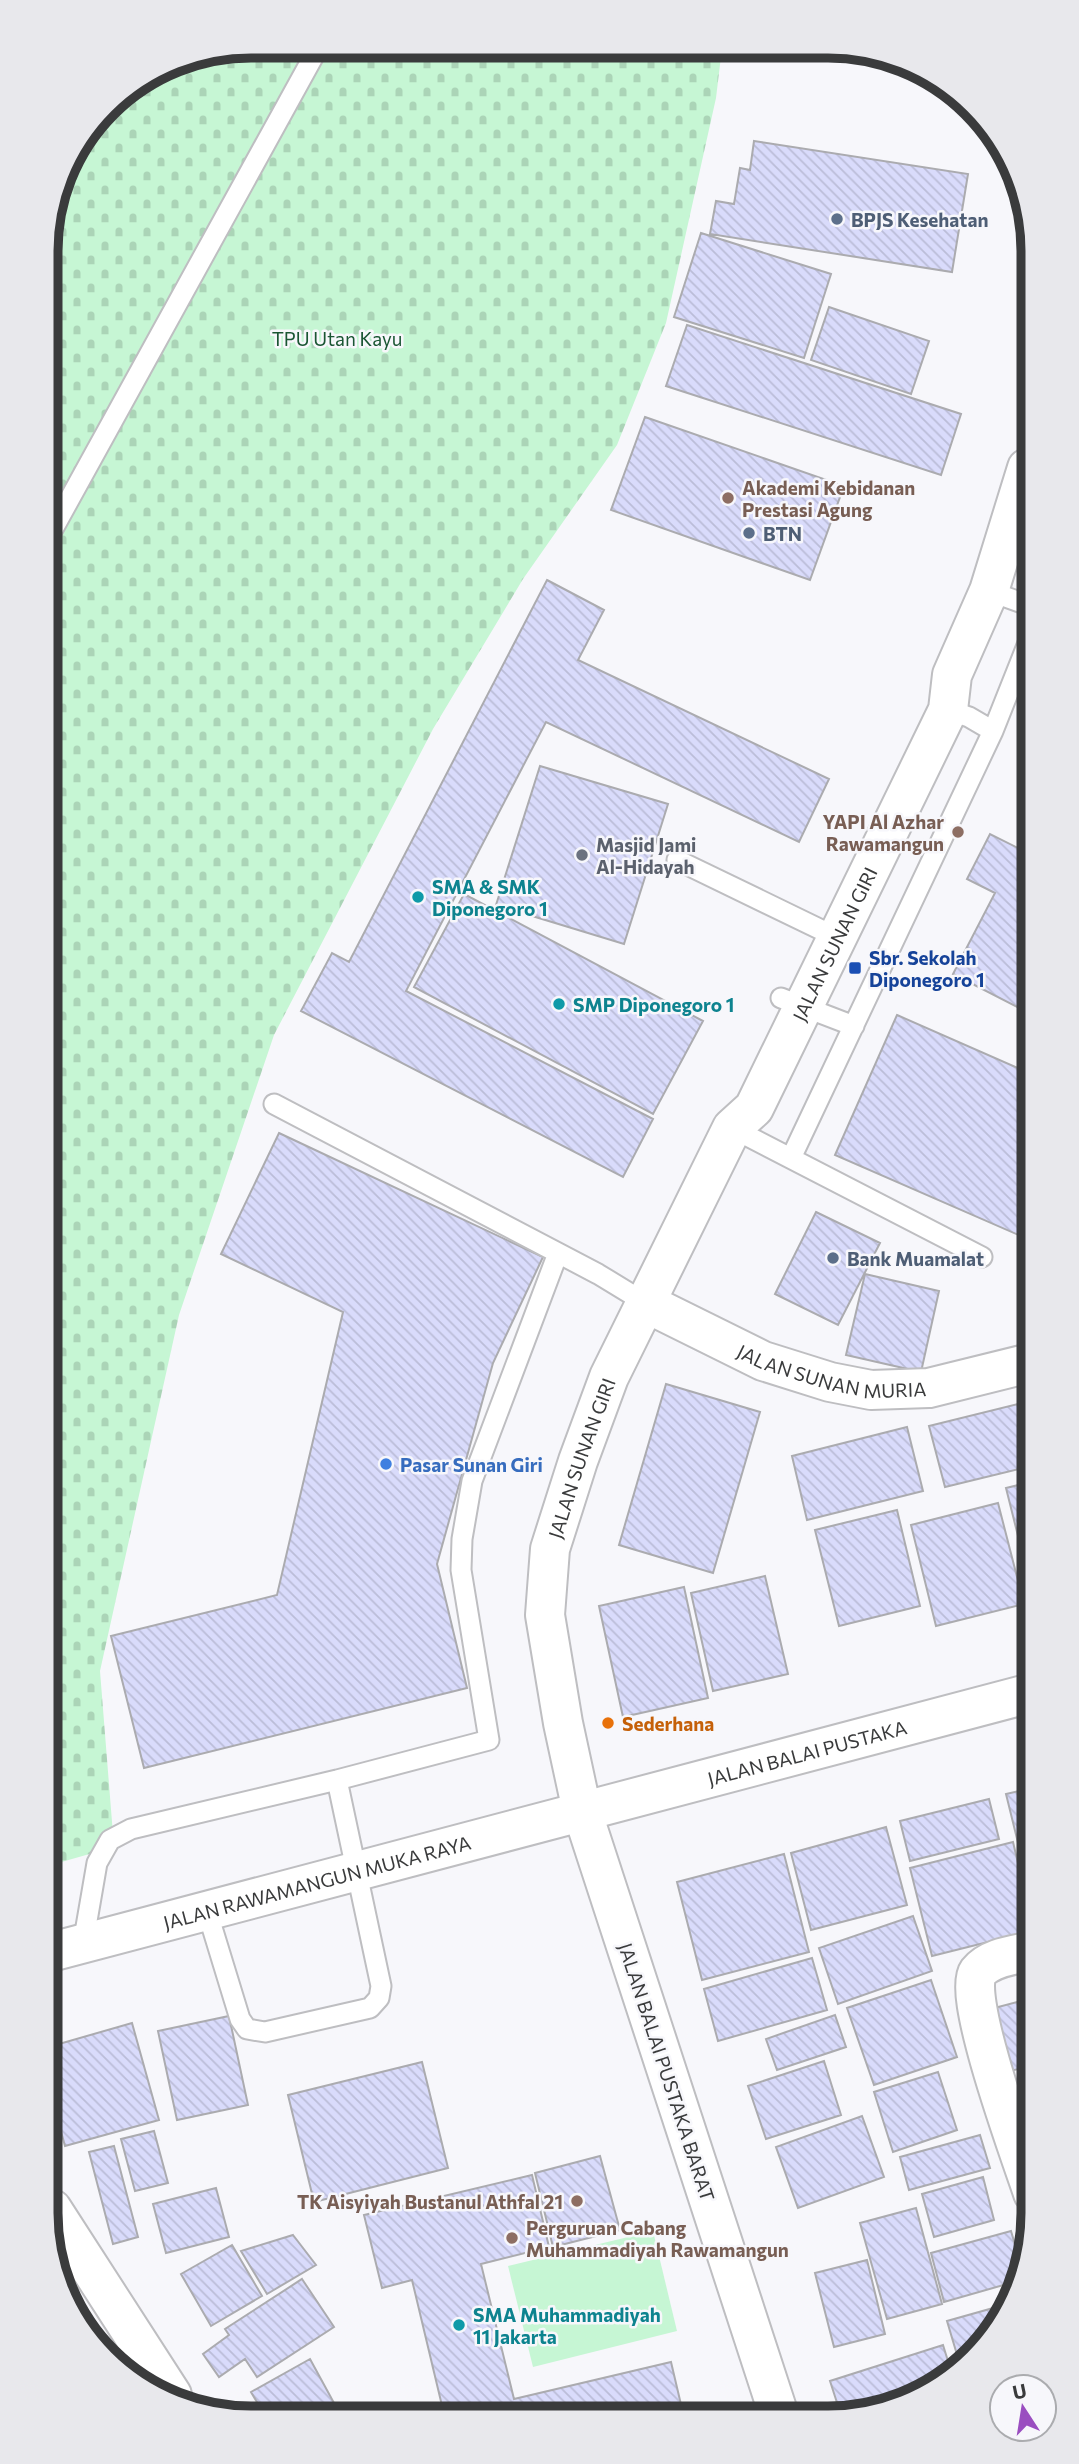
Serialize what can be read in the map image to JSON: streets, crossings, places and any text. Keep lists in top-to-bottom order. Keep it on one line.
{"streets":{"street":["JALAN SUNAN GIRI","JALAN SUNAN MURIA","JALAN BALAI PUSTAKA","JALAN RAWAMANGUN MUKA RAYA","JALAN BALAI PUSTAKA BARAT"]},"crossings":[["JALAN SUNAN GIRI","JALAN SUNAN MURIA"],["JALAN SUNAN GIRI","JALAN BALAI PUSTAKA"],["JALAN SUNAN GIRI","JALAN RAWAMANGUN MUKA RAYA"],["JALAN SUNAN GIRI","JALAN BALAI PUSTAKA BARAT"],["JALAN BALAI PUSTAKA","JALAN RAWAMANGUN MUKA RAYA"],["JALAN BALAI PUSTAKA","JALAN BALAI PUSTAKA BARAT"],["JALAN RAWAMANGUN MUKA RAYA","JALAN BALAI PUSTAKA BARAT"]],"parks":["TPU Utan Kayu"],"places":{"other":["BPJS Kesehatan","Akademi Kebidanan Prestasi Agung","BTN","YAPI Al Azhar Rawamangun","Masjid Jami Al-Hidayah","SMA & SMK Diponegoro 1","SMP Diponegoro 1","Bank Muamalat","Pasar Sunan Giri","Sederhana","TK Aisyiyah Bustanul Athfal 21","Perguruan Cabang Muhammadiyah Rawamangun","SMA Muhammadiyah 11 Jakarta"],"transit":["Sbr. Sekolah Diponegoro 1"]},"north":"top"}
